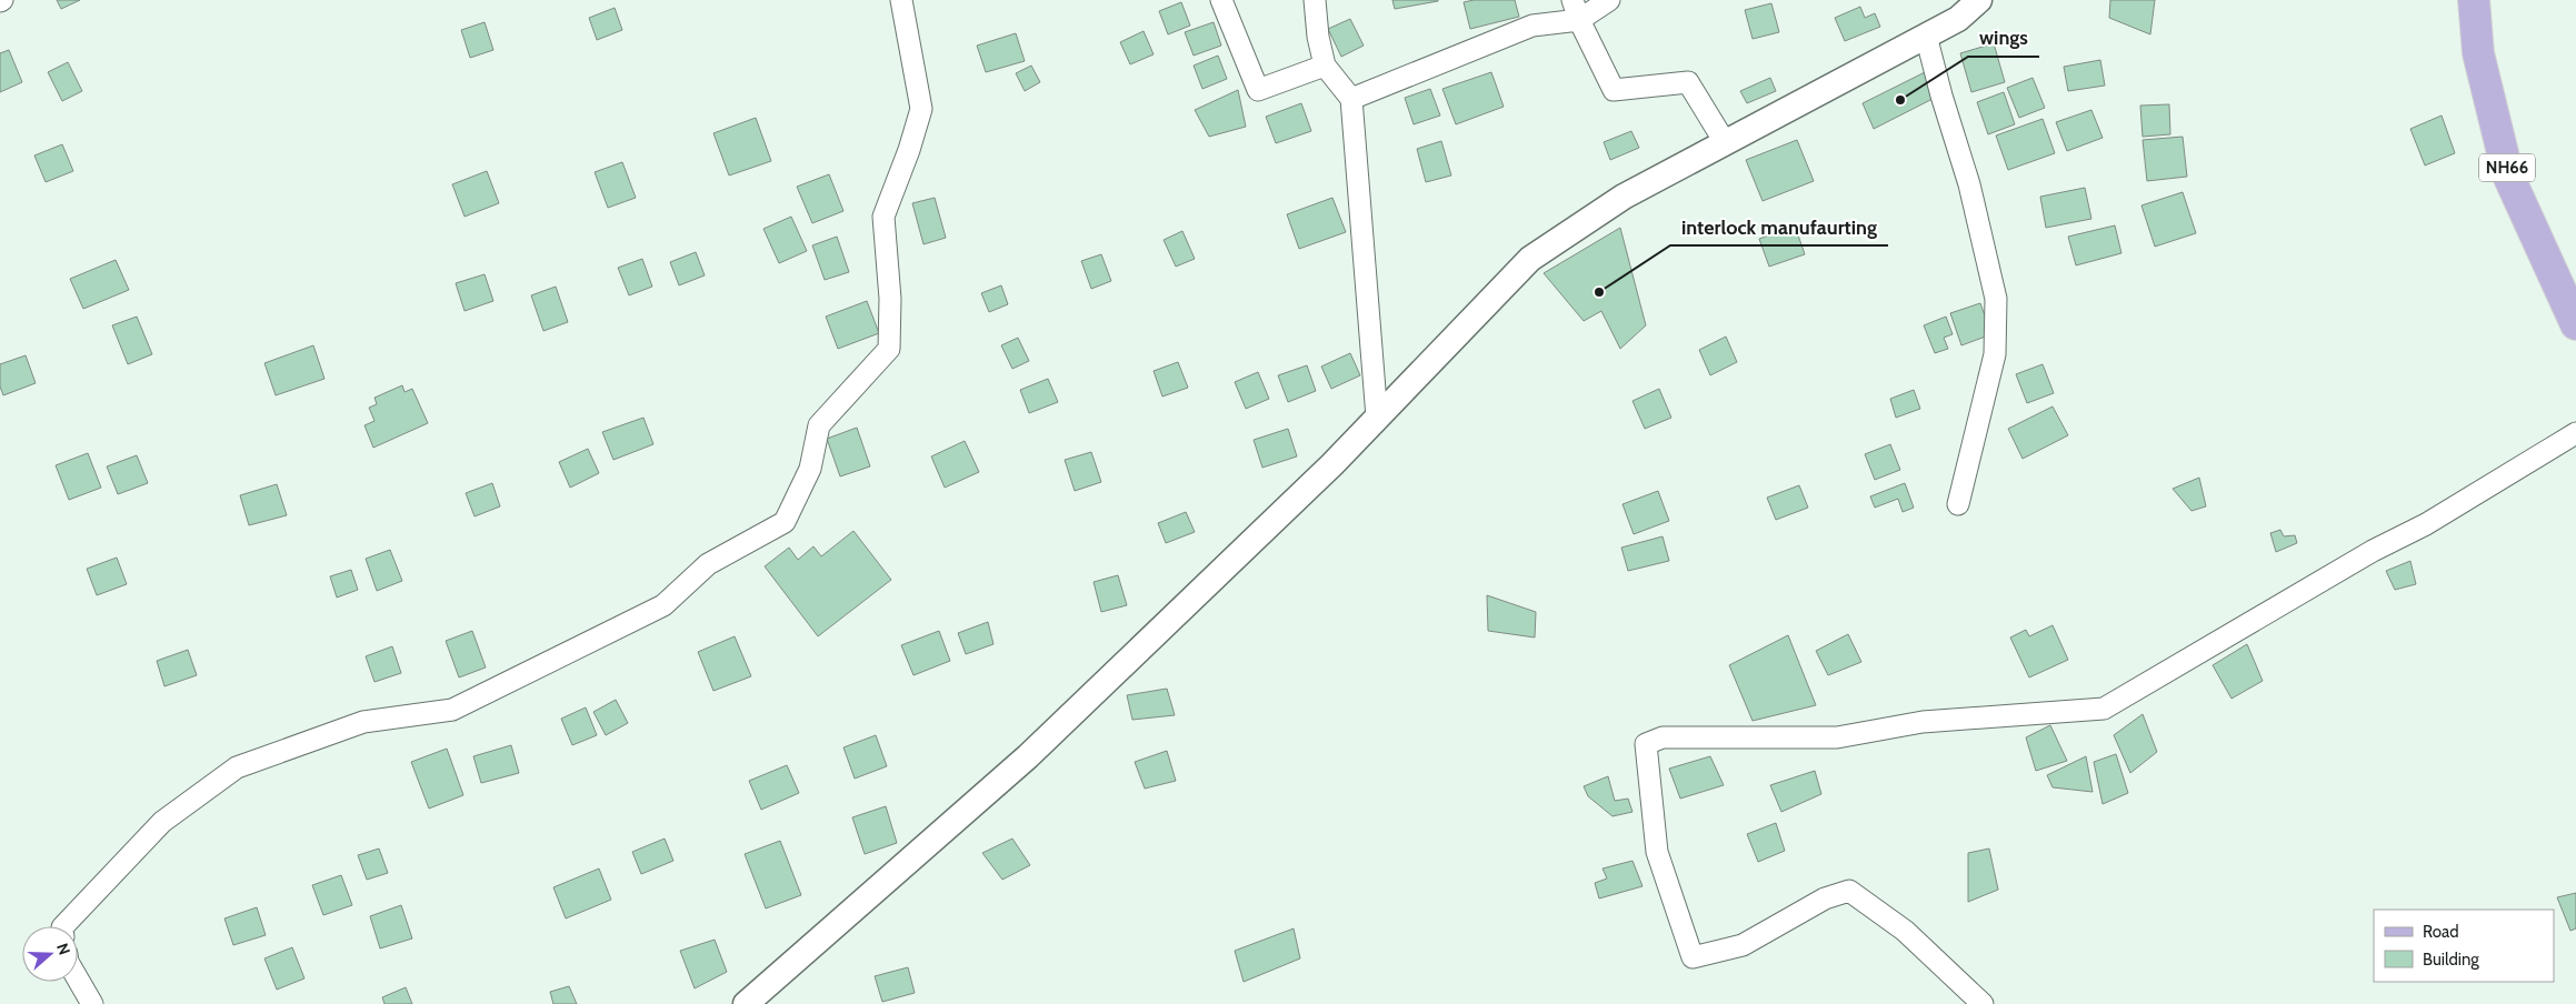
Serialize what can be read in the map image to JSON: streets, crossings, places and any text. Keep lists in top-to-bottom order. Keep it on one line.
{"streets":{"main road":["NH66"]},"places":["wings","interlock manufaurting"],"legend":["Road","Building"],"north":"right"}
